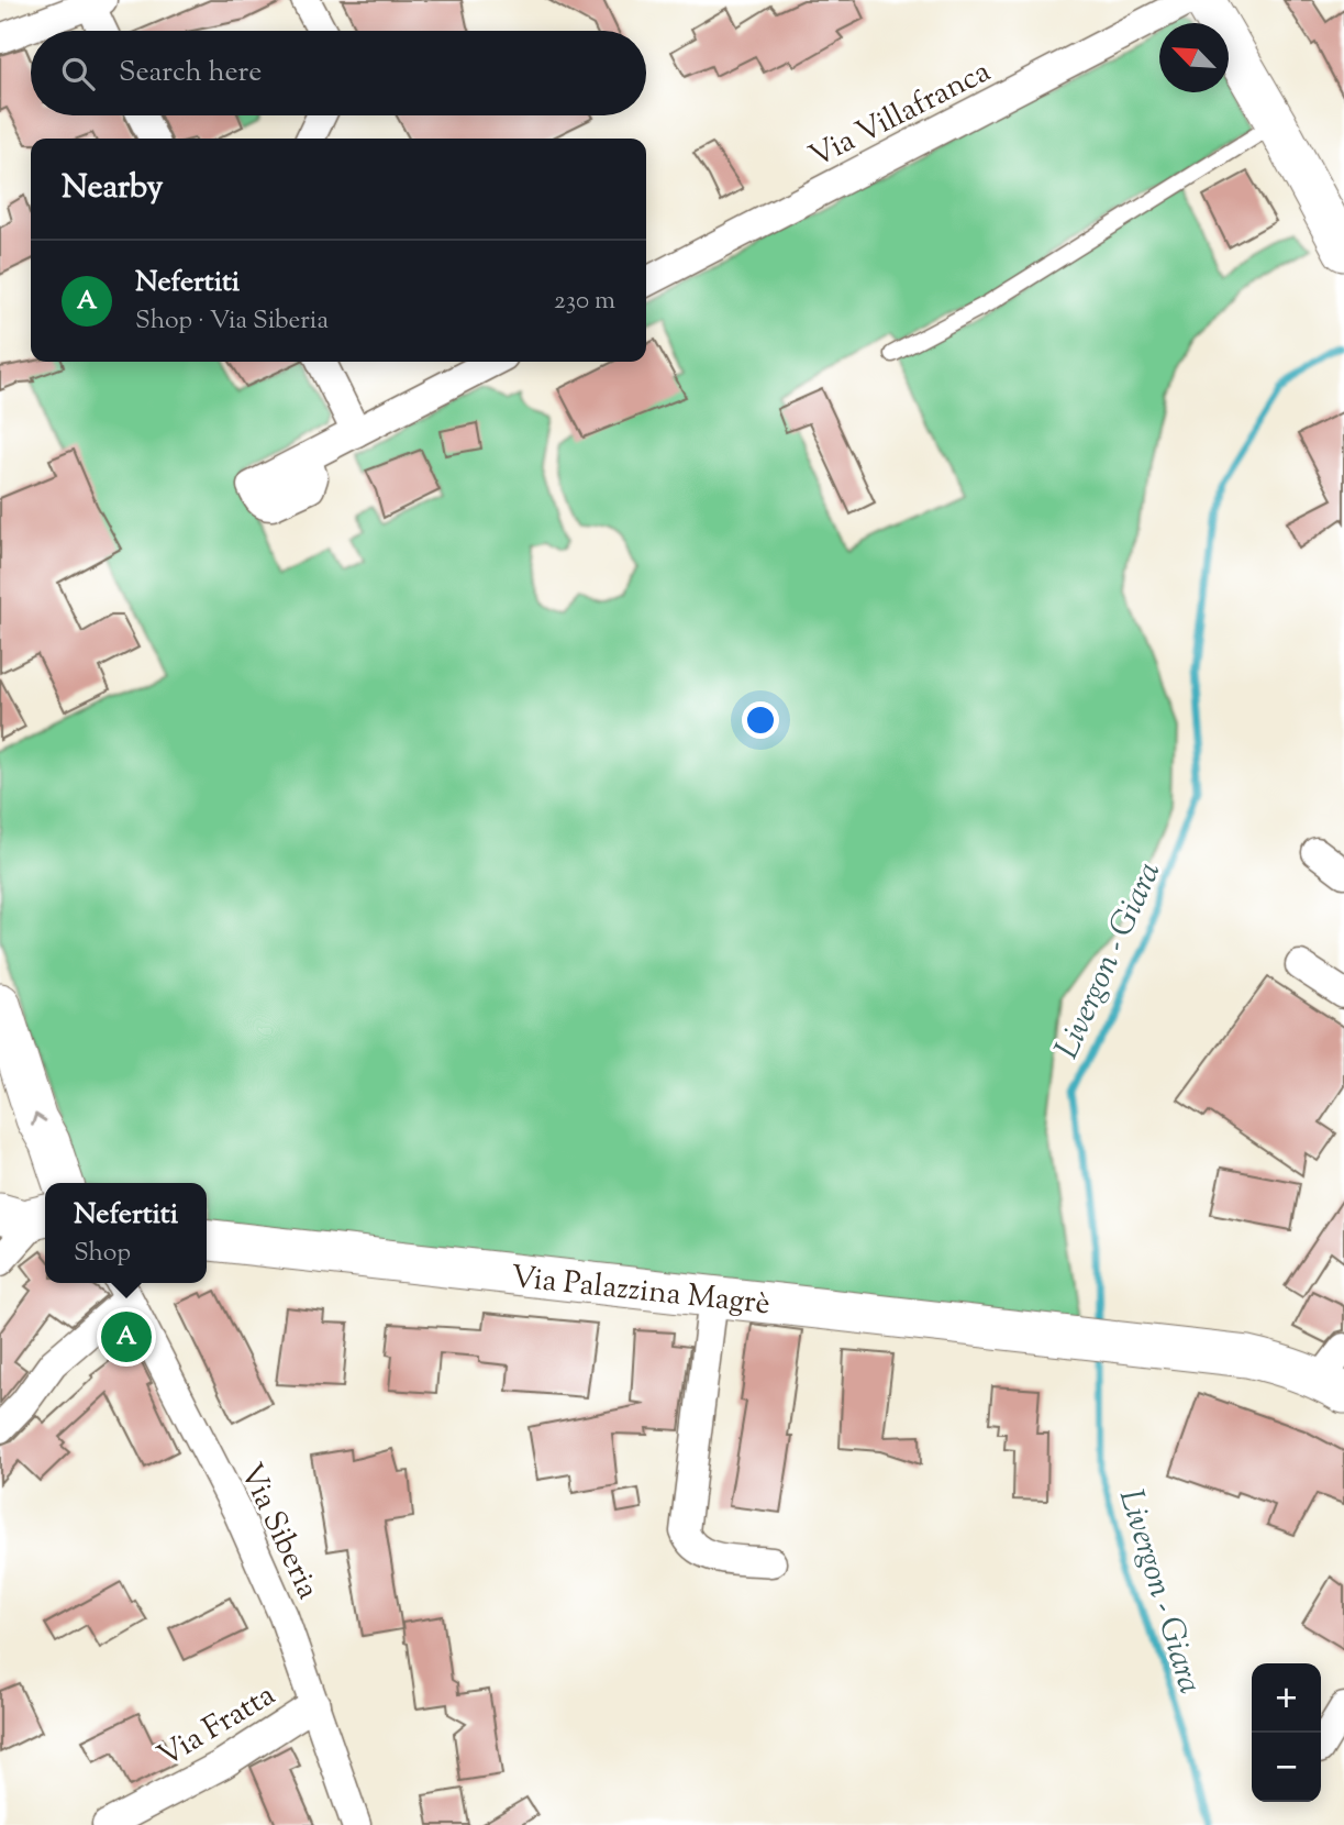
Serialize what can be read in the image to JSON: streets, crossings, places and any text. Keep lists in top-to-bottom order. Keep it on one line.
{"streets":{"street":["Via Villafranca","Via Palazzina Magrè","Via Siberia","Via Fratta"]},"crossings":[["Via Siberia","Via Fratta"]],"water":["Livergon - Giara"],"north":"top left","page":{"search":"Search here","heading":"Nearby","list":[{"mark":"A","name":"Nefertiti","note":"Shop · Via Siberia","value":"230 m"}],"popup":["Nefertiti","Shop"],"pins":"A","map_buttons":["+","−"]}}
